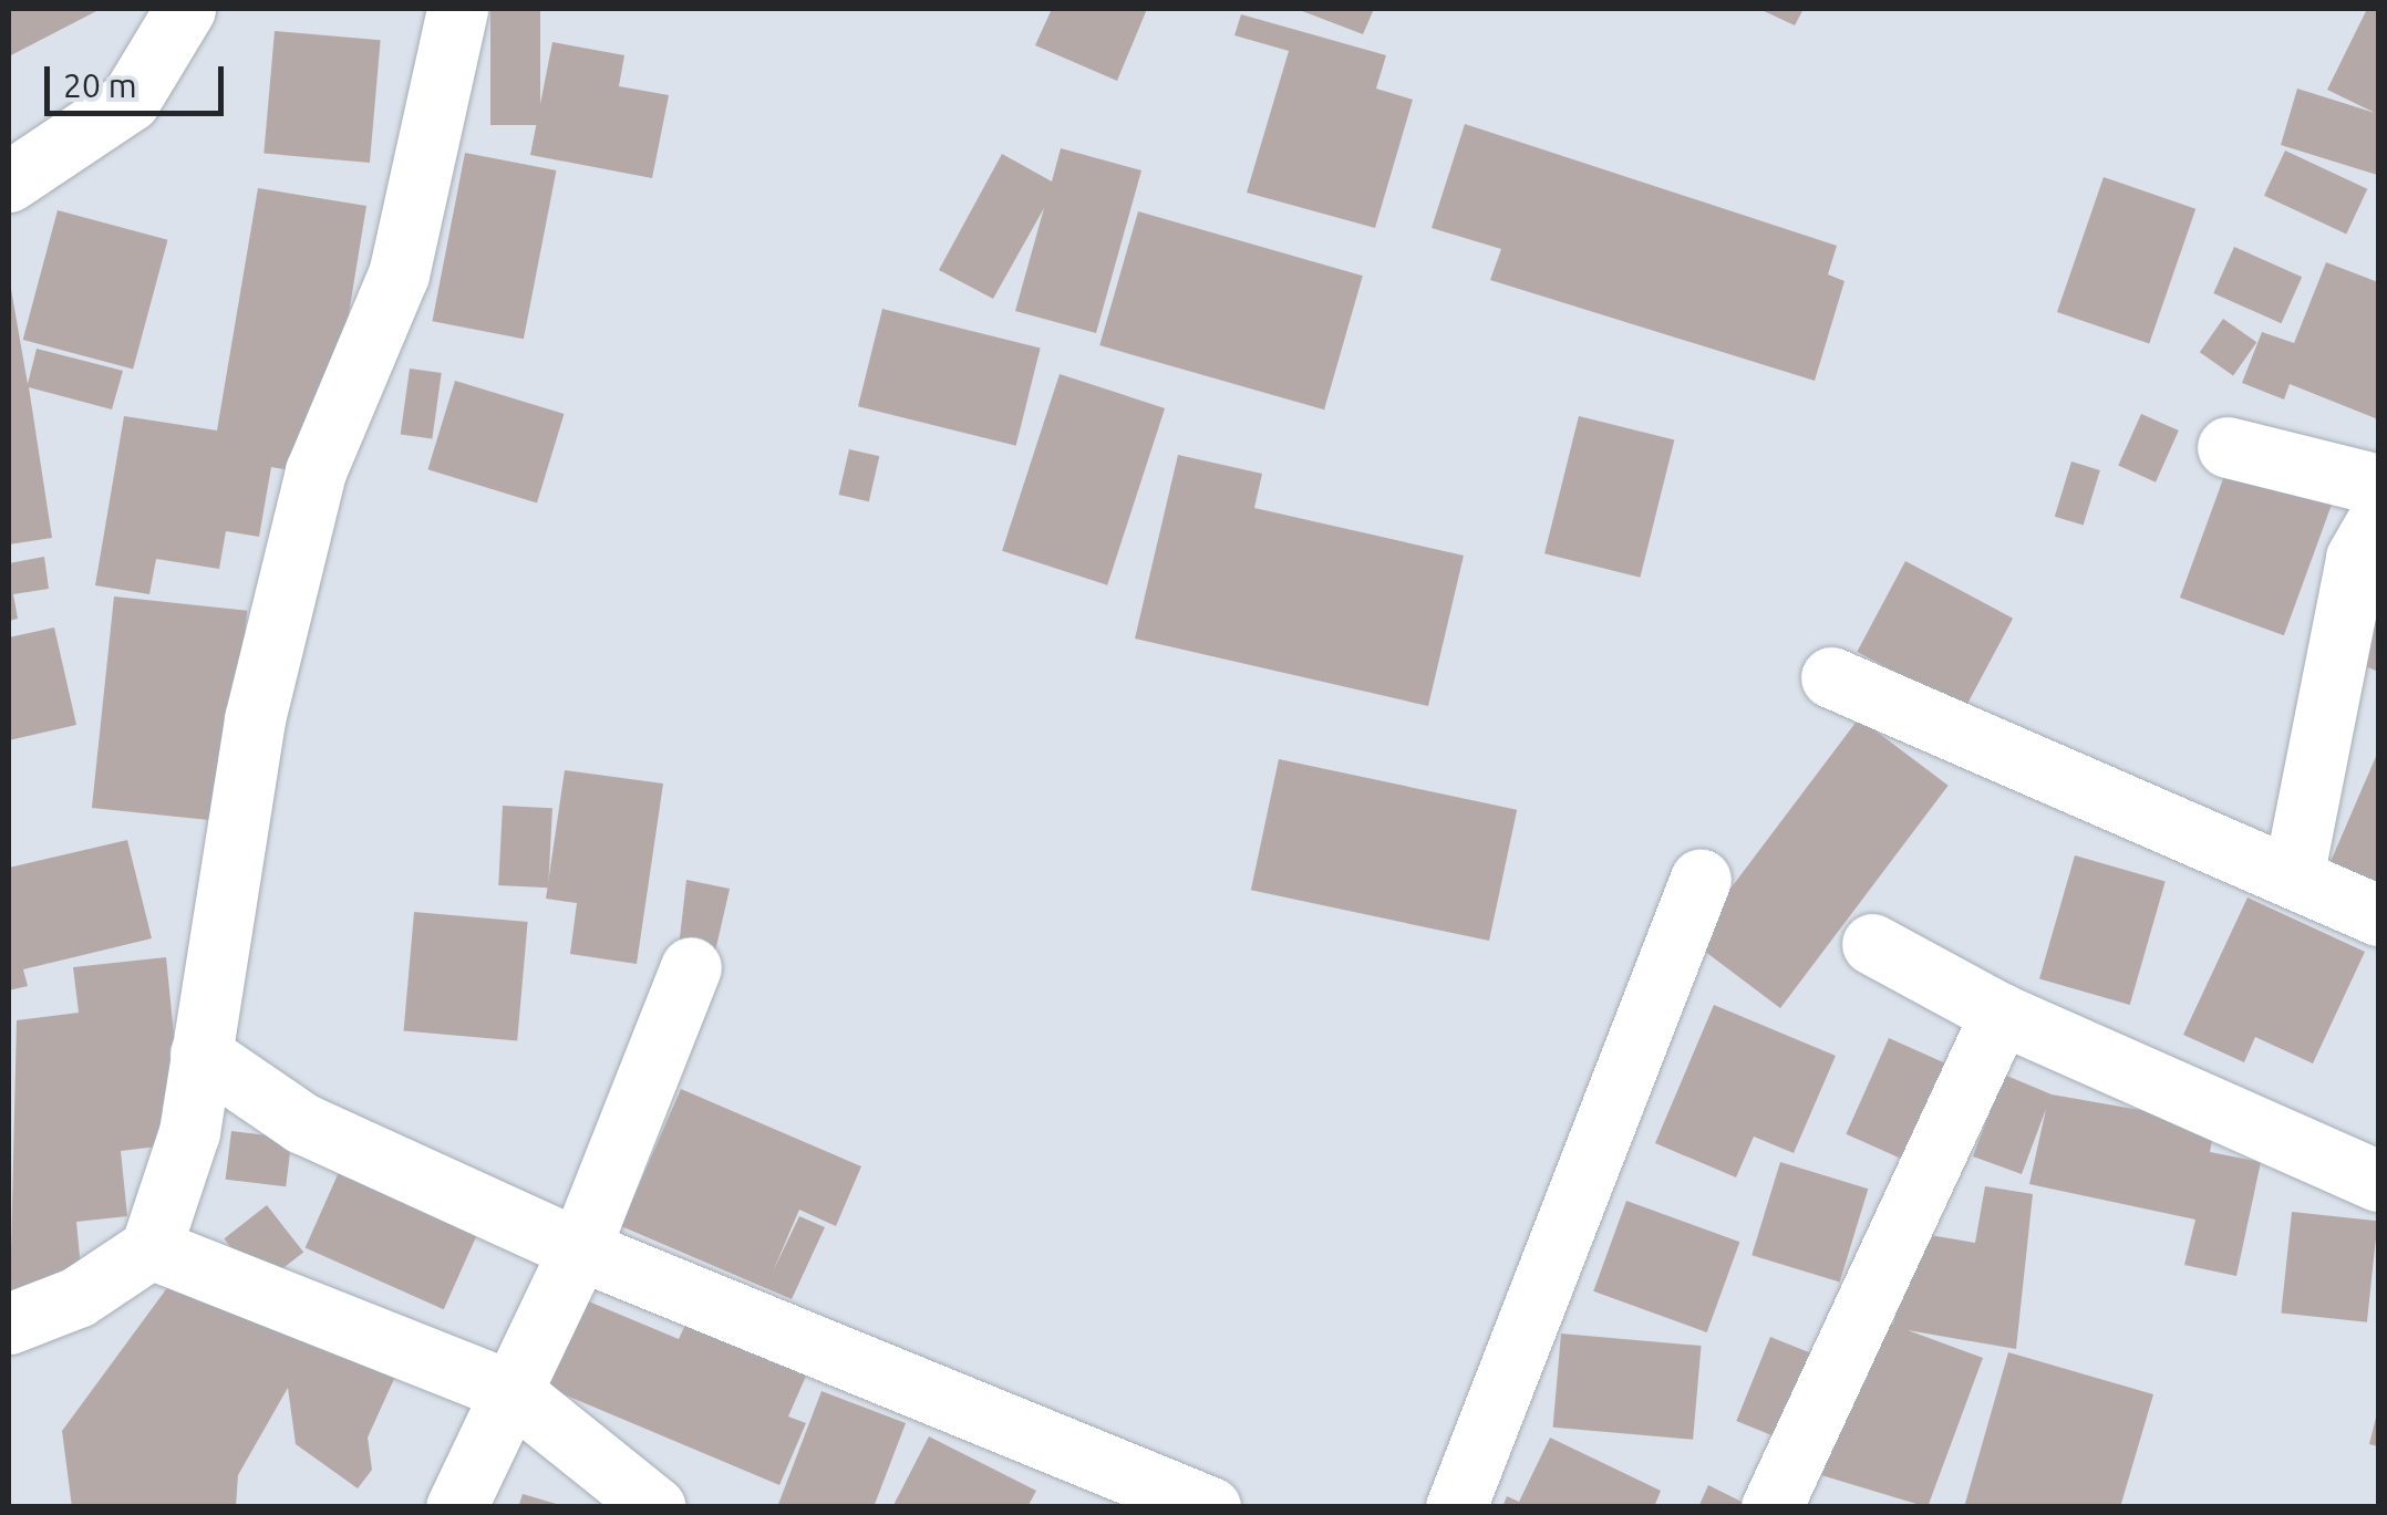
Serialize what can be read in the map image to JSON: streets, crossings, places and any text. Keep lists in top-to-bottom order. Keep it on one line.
{"scale_bar":"20 m"}
